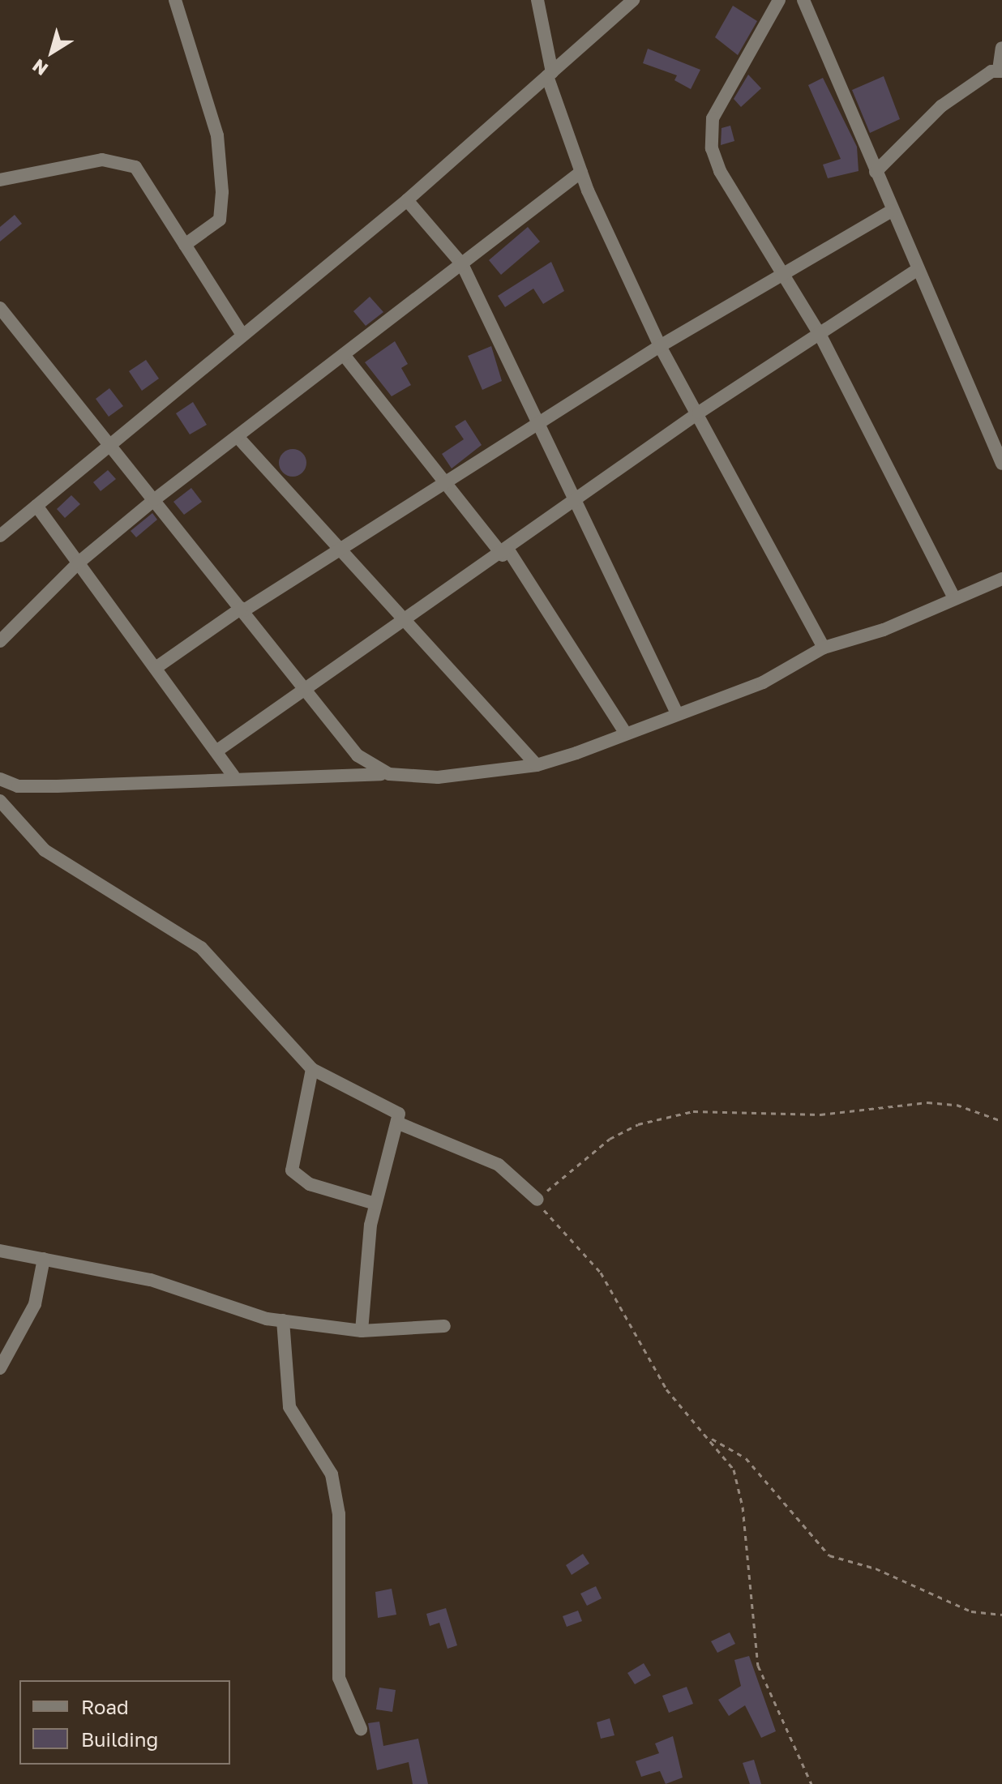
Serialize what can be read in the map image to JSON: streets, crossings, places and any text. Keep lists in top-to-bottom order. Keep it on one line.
{"legend":["Road","Building"],"north":"bottom left"}
